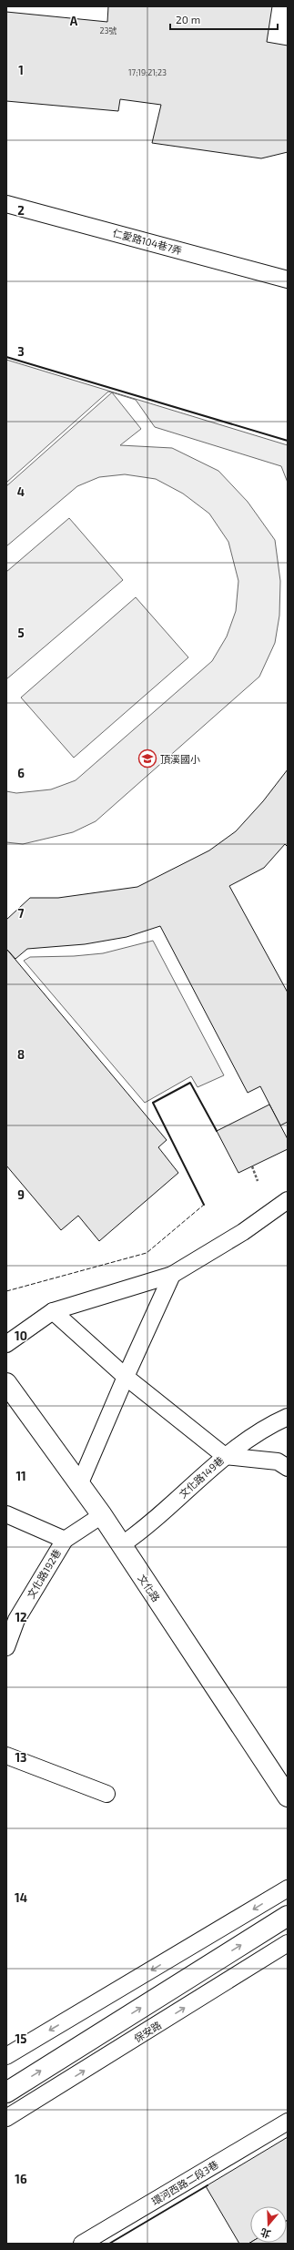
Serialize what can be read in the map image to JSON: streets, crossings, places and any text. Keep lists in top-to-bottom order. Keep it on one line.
{"streets":{"main road":["文化路"],"lane":["仁愛路104巷7弄","文化路149巷","文化路192巷","保安路","環河西路二段3巷"]},"crossings":[["文化路149巷","文化路"],["文化路192巷","文化路"]],"places":{"school or university":["頂溪國小"]},"house_numbers":["23號","17;19;21;23"],"scale_bar":"20 m","north":"bottom","grid":{"columns":["A"],"rows":["1","2","3","4","5","6","7","8","9","10","11","12","13","14","15","16"]}}
